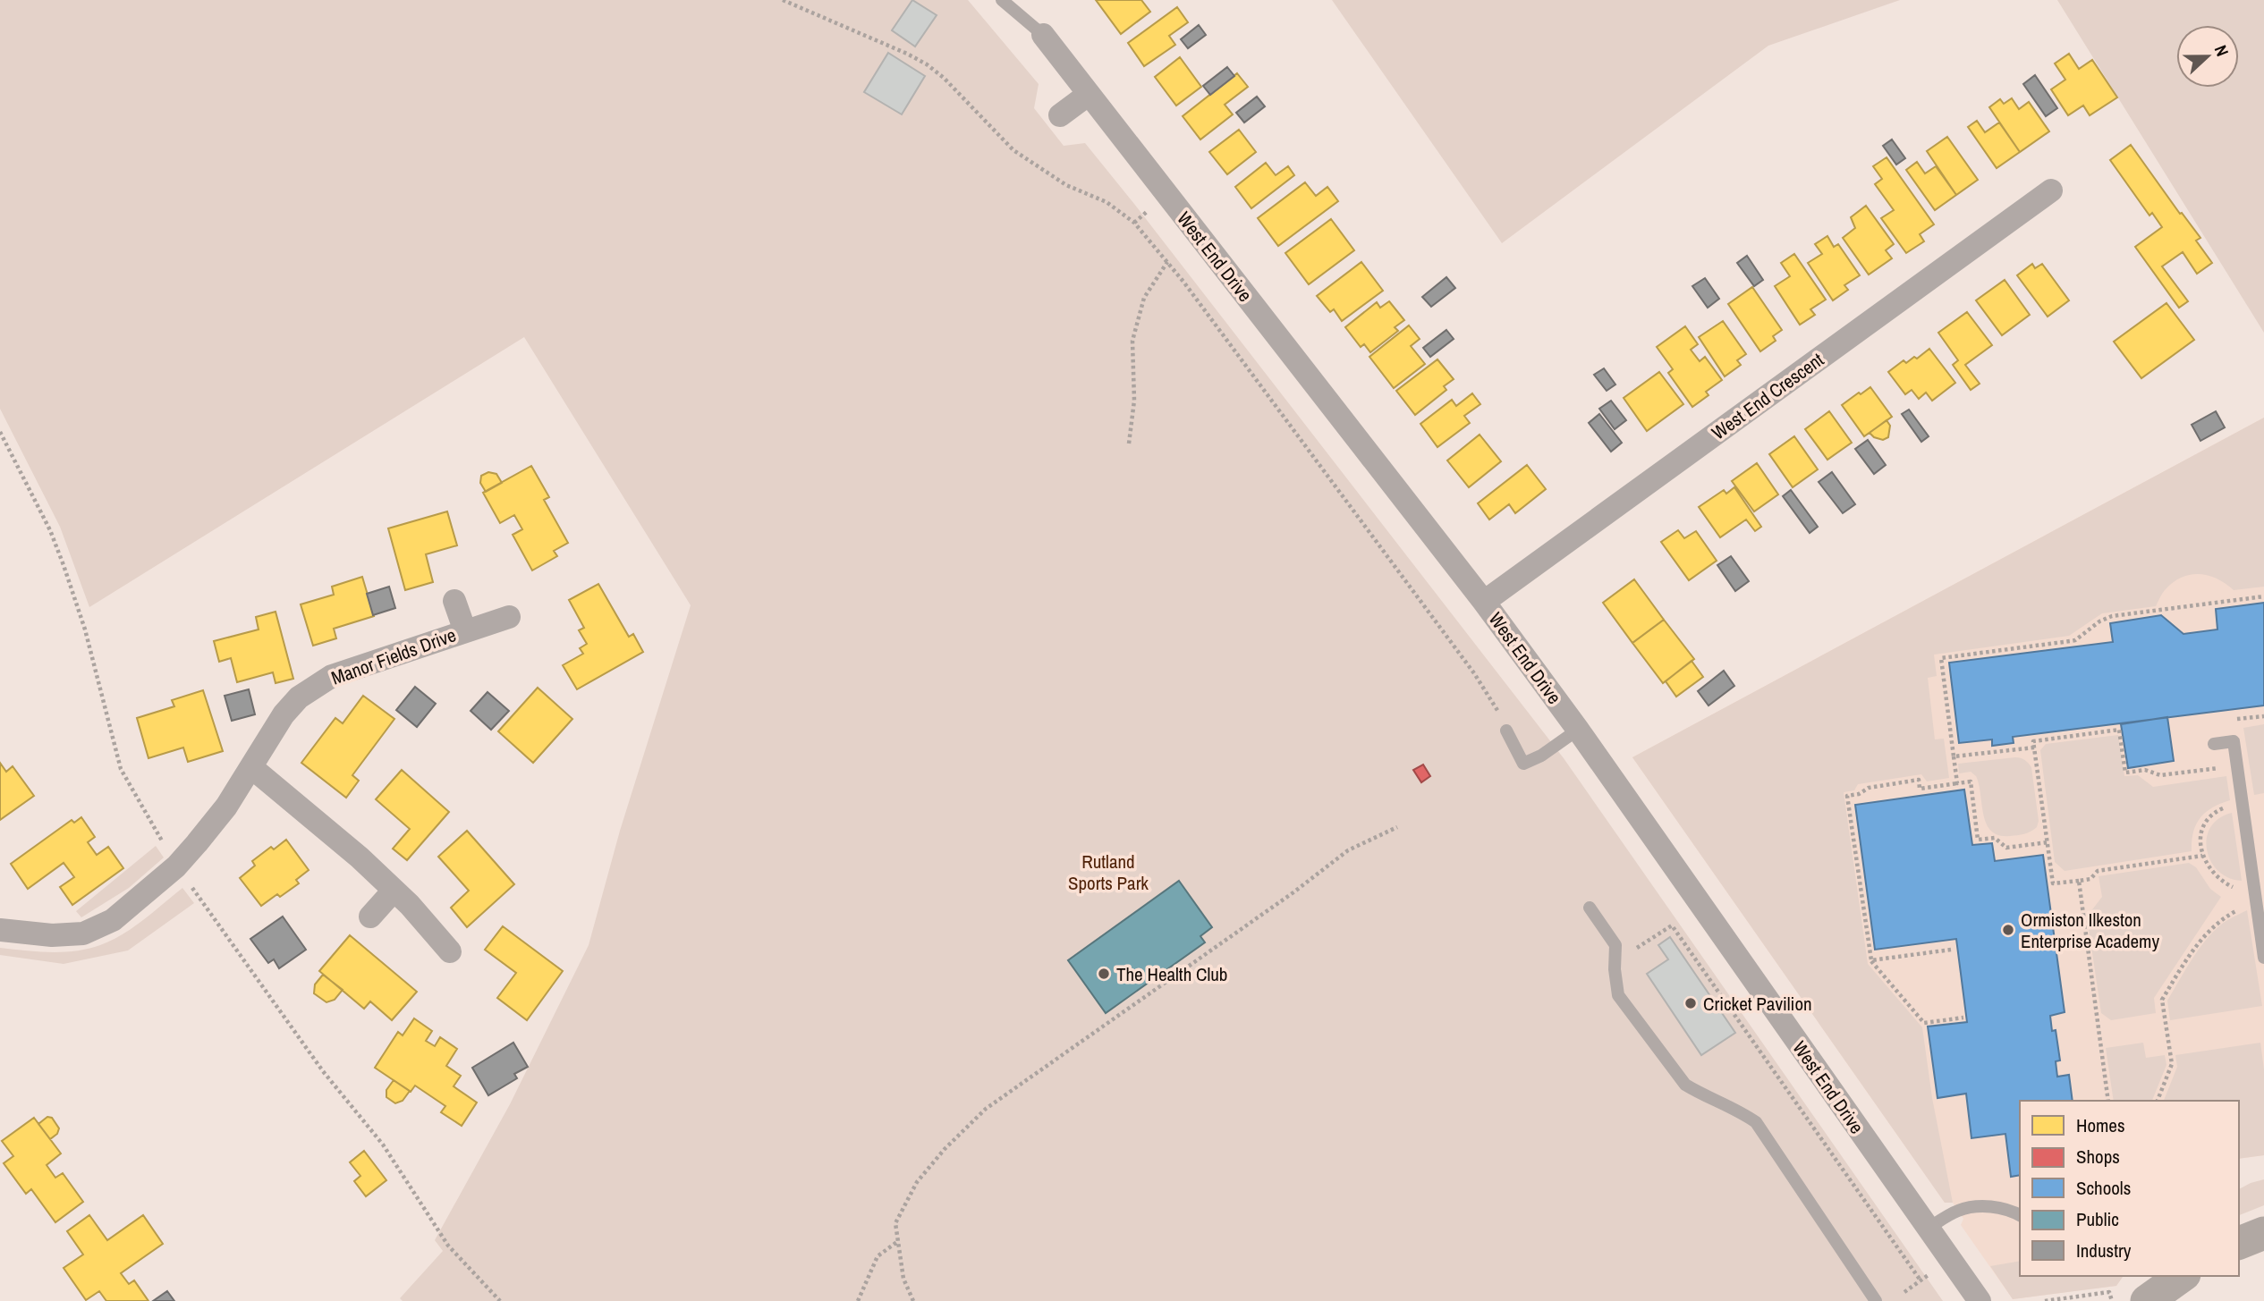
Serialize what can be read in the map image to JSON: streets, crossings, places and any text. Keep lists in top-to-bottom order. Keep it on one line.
{"streets":{"street":["West End Drive","West End Crescent","Manor Fields Drive"]},"crossings":[["West End Drive","West End Crescent"]],"parks":["Rutland Sports Park"],"places":["Ormiston Ilkeston Enterprise Academy","The Health Club","Cricket Pavilion"],"legend":["Homes","Shops","Schools","Public","Industry"],"north":"right"}
